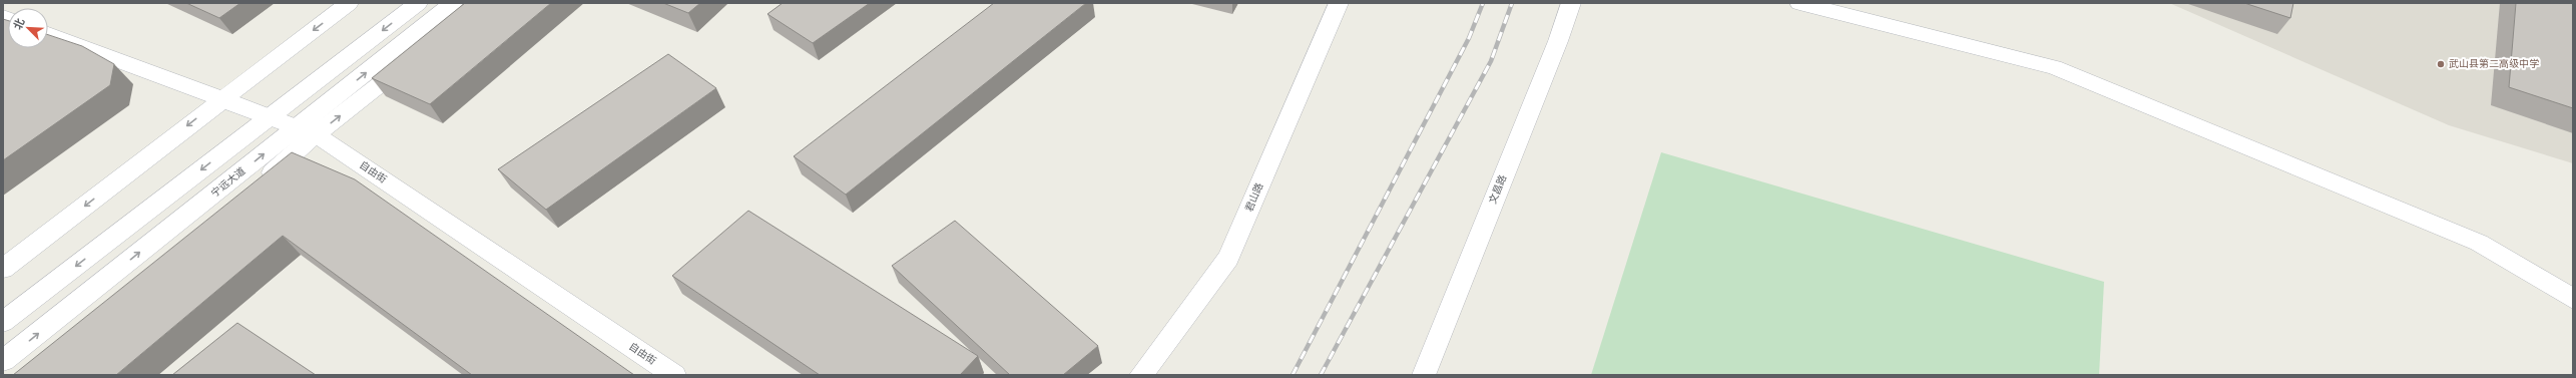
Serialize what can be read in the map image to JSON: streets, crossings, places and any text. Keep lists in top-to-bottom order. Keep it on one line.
{"streets":{"street":["自由街","宁远大道","文昌路","君山路"]},"crossings":[["自由街","宁远大道"]],"places":["武山县第二高级中学"],"north":"top left"}
